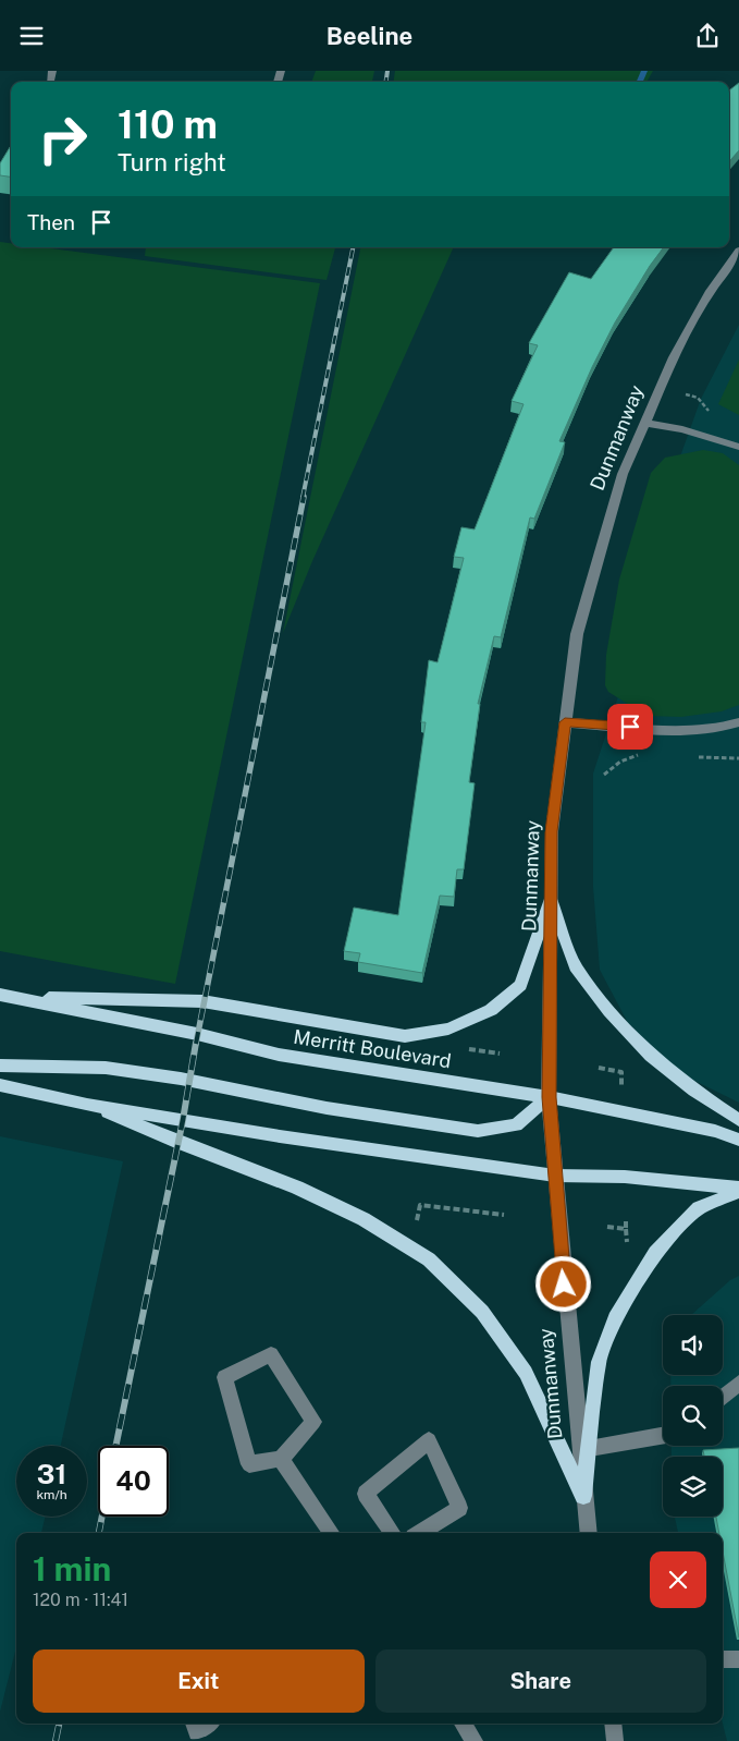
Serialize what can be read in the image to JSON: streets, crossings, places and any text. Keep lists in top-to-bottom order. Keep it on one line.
{"streets":{"main road":["Merritt Boulevard"],"street":["Dunmanway"]},"crossings":[["Dunmanway","Merritt Boulevard"]],"page":{"header":"Beeline","turn":["110 m","Turn right"],"then":"Then","speed":"31 km/h","limit":"40","heading":["1 min","120 m · 11:41"],"buttons":["Exit","Share"]}}
